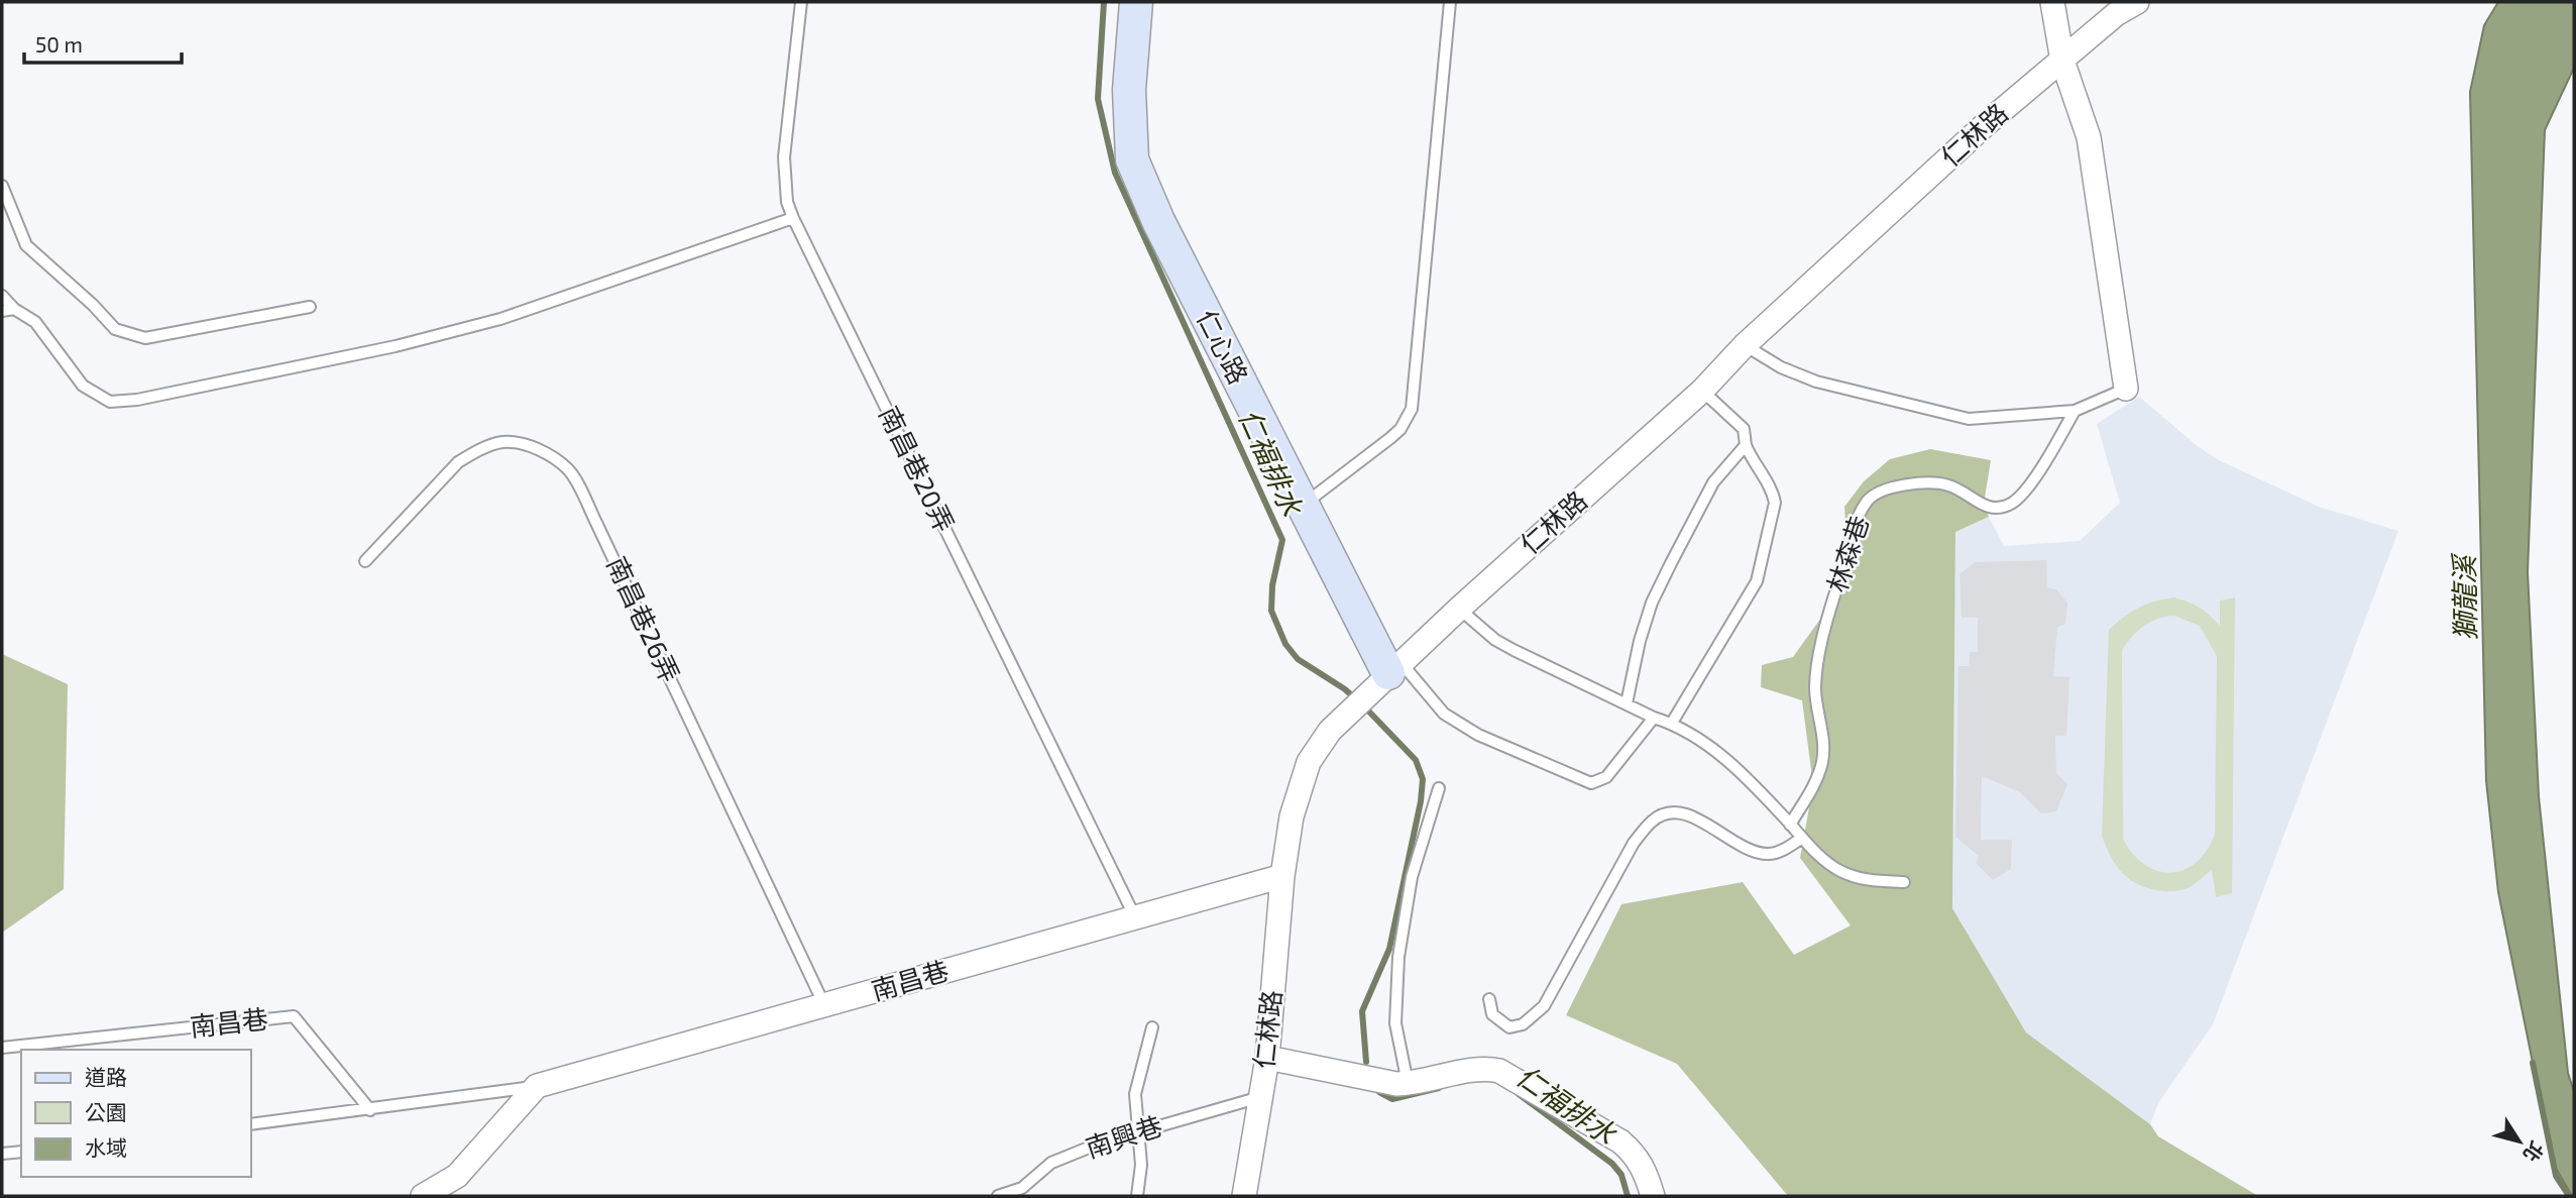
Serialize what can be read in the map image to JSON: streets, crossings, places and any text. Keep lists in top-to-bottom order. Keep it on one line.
{"streets":{"street":["仁林路","仁心路","南昌巷"],"lane":["南昌巷20弄","林森巷","南昌巷26弄","南興巷"]},"crossings":[["仁林路","仁心路"],["仁林路","南昌巷"],["仁林路","南興巷"],["南昌巷20弄","南昌巷"],["南昌巷26弄","南昌巷"]],"water":["仁福排水","獅龍溪"],"legend":["道路","公園","水域"],"scale_bar":"50 m","north":"bottom right"}
